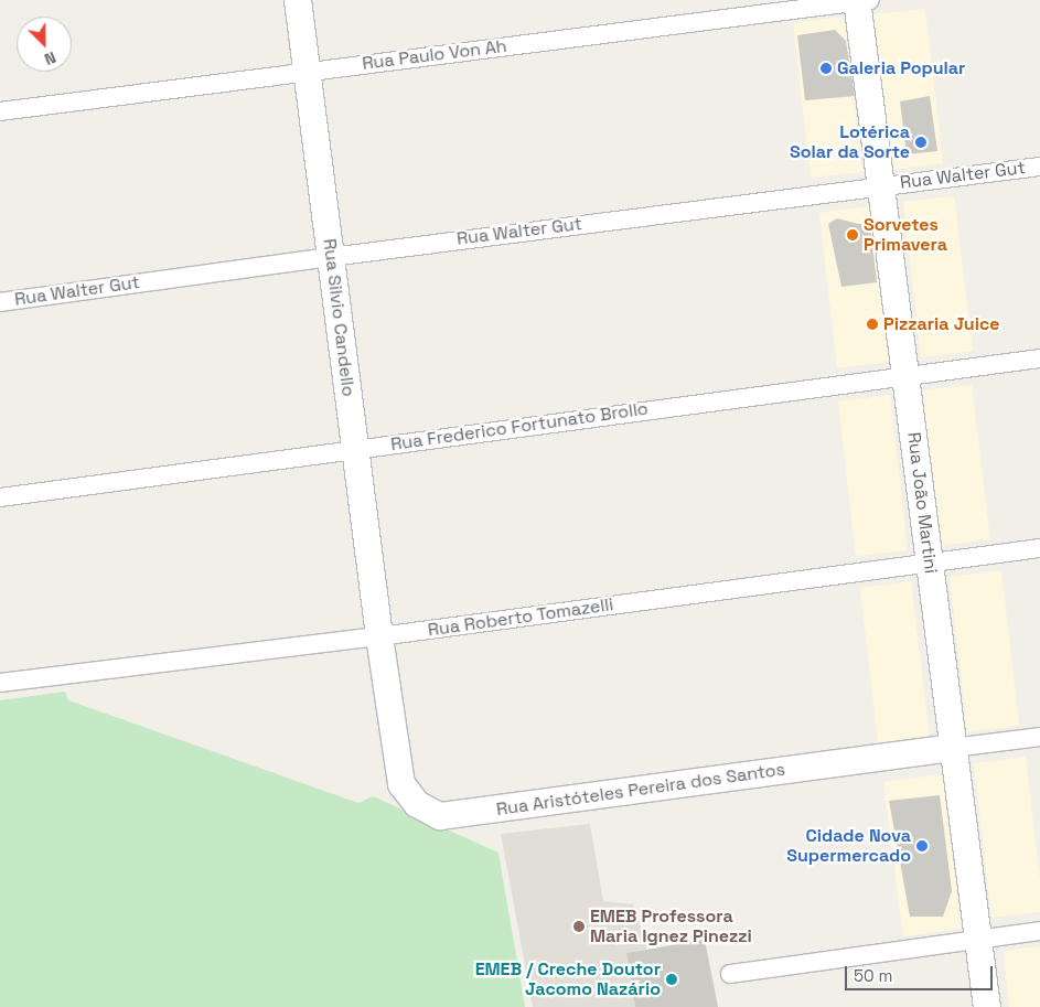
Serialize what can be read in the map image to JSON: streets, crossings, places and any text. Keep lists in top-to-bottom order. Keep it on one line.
{"streets":{"street":["Rua Paulo Von Ah","Rua Walter Gut","Rua Silvio Candello","Rua Frederico Fortunato Brollo","Rua João Martini","Rua Roberto Tomazelli","Rua Aristóteles Pereira dos Santos"]},"crossings":[["Rua Paulo Von Ah","Rua Silvio Candello"],["Rua Paulo Von Ah","Rua João Martini"],["Rua Walter Gut","Rua Silvio Candello"],["Rua Walter Gut","Rua João Martini"],["Rua Silvio Candello","Rua Frederico Fortunato Brollo"],["Rua Silvio Candello","Rua Roberto Tomazelli"],["Rua Silvio Candello","Rua Aristóteles Pereira dos Santos"],["Rua Frederico Fortunato Brollo","Rua João Martini"],["Rua João Martini","Rua Roberto Tomazelli"],["Rua João Martini","Rua Aristóteles Pereira dos Santos"],["Rua Roberto Tomazelli","Rua Aristóteles Pereira dos Santos"]],"places":["Galeria Popular","Lotérica Solar da Sorte","Sorvetes Primavera","Pizzaria Juice","Cidade Nova Supermercado","EMEB Professora Maria Ignez Pinezzi","EMEB / Creche Doutor Jacomo Nazário"],"scale_bar":"50 m","north":"bottom right"}
